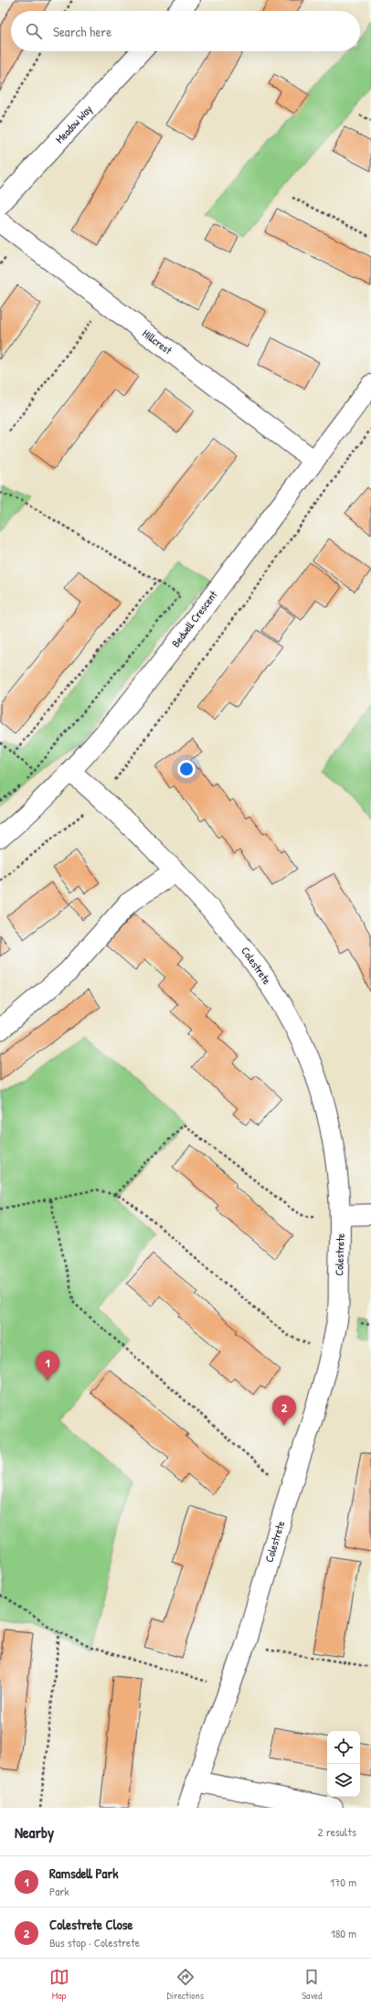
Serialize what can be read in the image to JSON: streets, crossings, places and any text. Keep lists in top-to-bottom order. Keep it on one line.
{"streets":{"street":["Meadow Way","Hillcrest","Bedwell Crescent","Colestrete"]},"crossings":[["Hillcrest","Bedwell Crescent"],["Bedwell Crescent","Colestrete"]],"page":{"search":"Search here","pins":["1","2"],"heading":["Nearby","2 results"],"list":[{"mark":"1","name":"Ramsdell Park","note":"Park","value":"170 m"},{"mark":"2","name":"Colestrete Close","note":"Bus stop · Colestrete","value":"180 m"}],"nav":["Map","Directions","Saved"]}}
